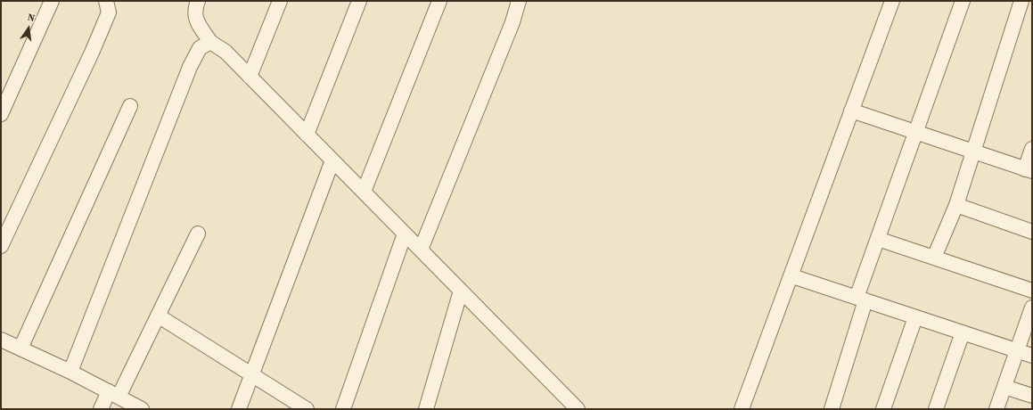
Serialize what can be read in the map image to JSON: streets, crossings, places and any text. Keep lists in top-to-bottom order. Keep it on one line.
{"north":"top"}
